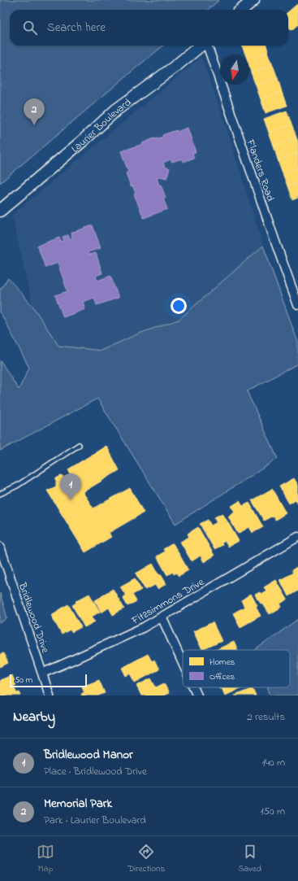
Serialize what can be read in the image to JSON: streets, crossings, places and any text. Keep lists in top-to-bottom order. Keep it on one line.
{"streets":{"street":["Laurier Boulevard","Flanders Road","Fitzsimmons Drive","Bridlewood Drive"]},"crossings":[["Fitzsimmons Drive","Bridlewood Drive"]],"legend":["Homes","Offices"],"scale_bar":"50 m","north":"bottom","page":{"search":"Search here","pins":["2","1"],"scale":"50 m","heading":["Nearby","2 results"],"list":[{"mark":"1","name":"Bridlewood Manor","note":"Place · Bridlewood Drive","value":"140 m"},{"mark":"2","name":"Memorial Park","note":"Park · Laurier Boulevard","value":"150 m"}],"nav":["Map","Directions","Saved"]}}
